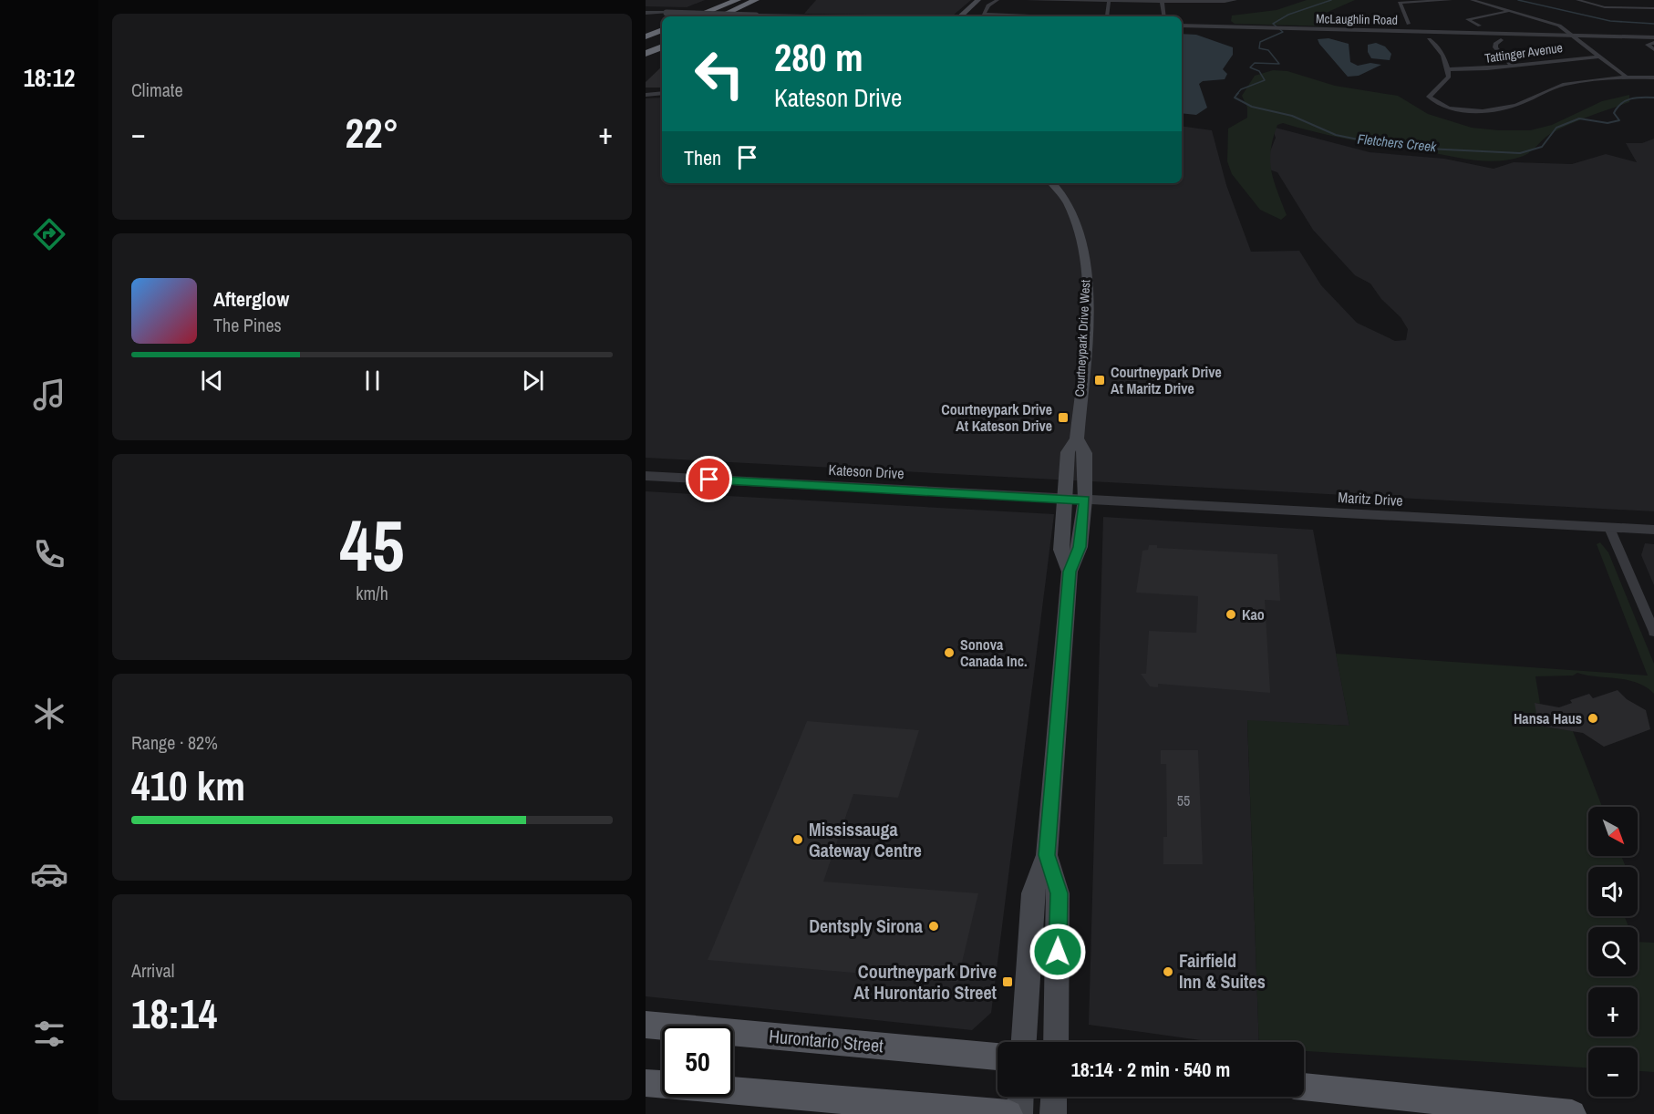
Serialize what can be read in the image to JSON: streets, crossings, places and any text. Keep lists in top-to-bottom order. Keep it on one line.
{"streets":{"main road":["Courtneypark Drive West","Hurontario Street"],"street":["McLaughlin Road","Tattinger Avenue","Kateson Drive","Maritz Drive"]},"crossings":[["Courtneypark Drive West","Kateson Drive"],["Courtneypark Drive West","Maritz Drive"],["Kateson Drive","Maritz Drive"]],"water":["Fletchers Creek"],"places":{"transit":["Courtneypark Drive At Maritz Drive","Courtneypark Drive At Kateson Drive","Courtneypark Drive At Hurontario Street"],"other":["Kao","Sonova Canada Inc.","Hansa Haus","Mississauga Gateway Centre","Dentsply Sirona","Fairfield Inn & Suites"]},"house_numbers":["55"],"north":"bottom right","page":{"tabs":"18:12","tile":["Climate",["45","km/h"],["Range · 82%","410 km"],["Arrival","18:14"]],"turn":["280 m","Kateson Drive"],"heat":["−","22°","+"],"then":"Then","song":["Afterglow","The Pines"],"map_buttons":["+","−"],"limit":"50","trip":"18:14 · 2 min · 540 m"}}
